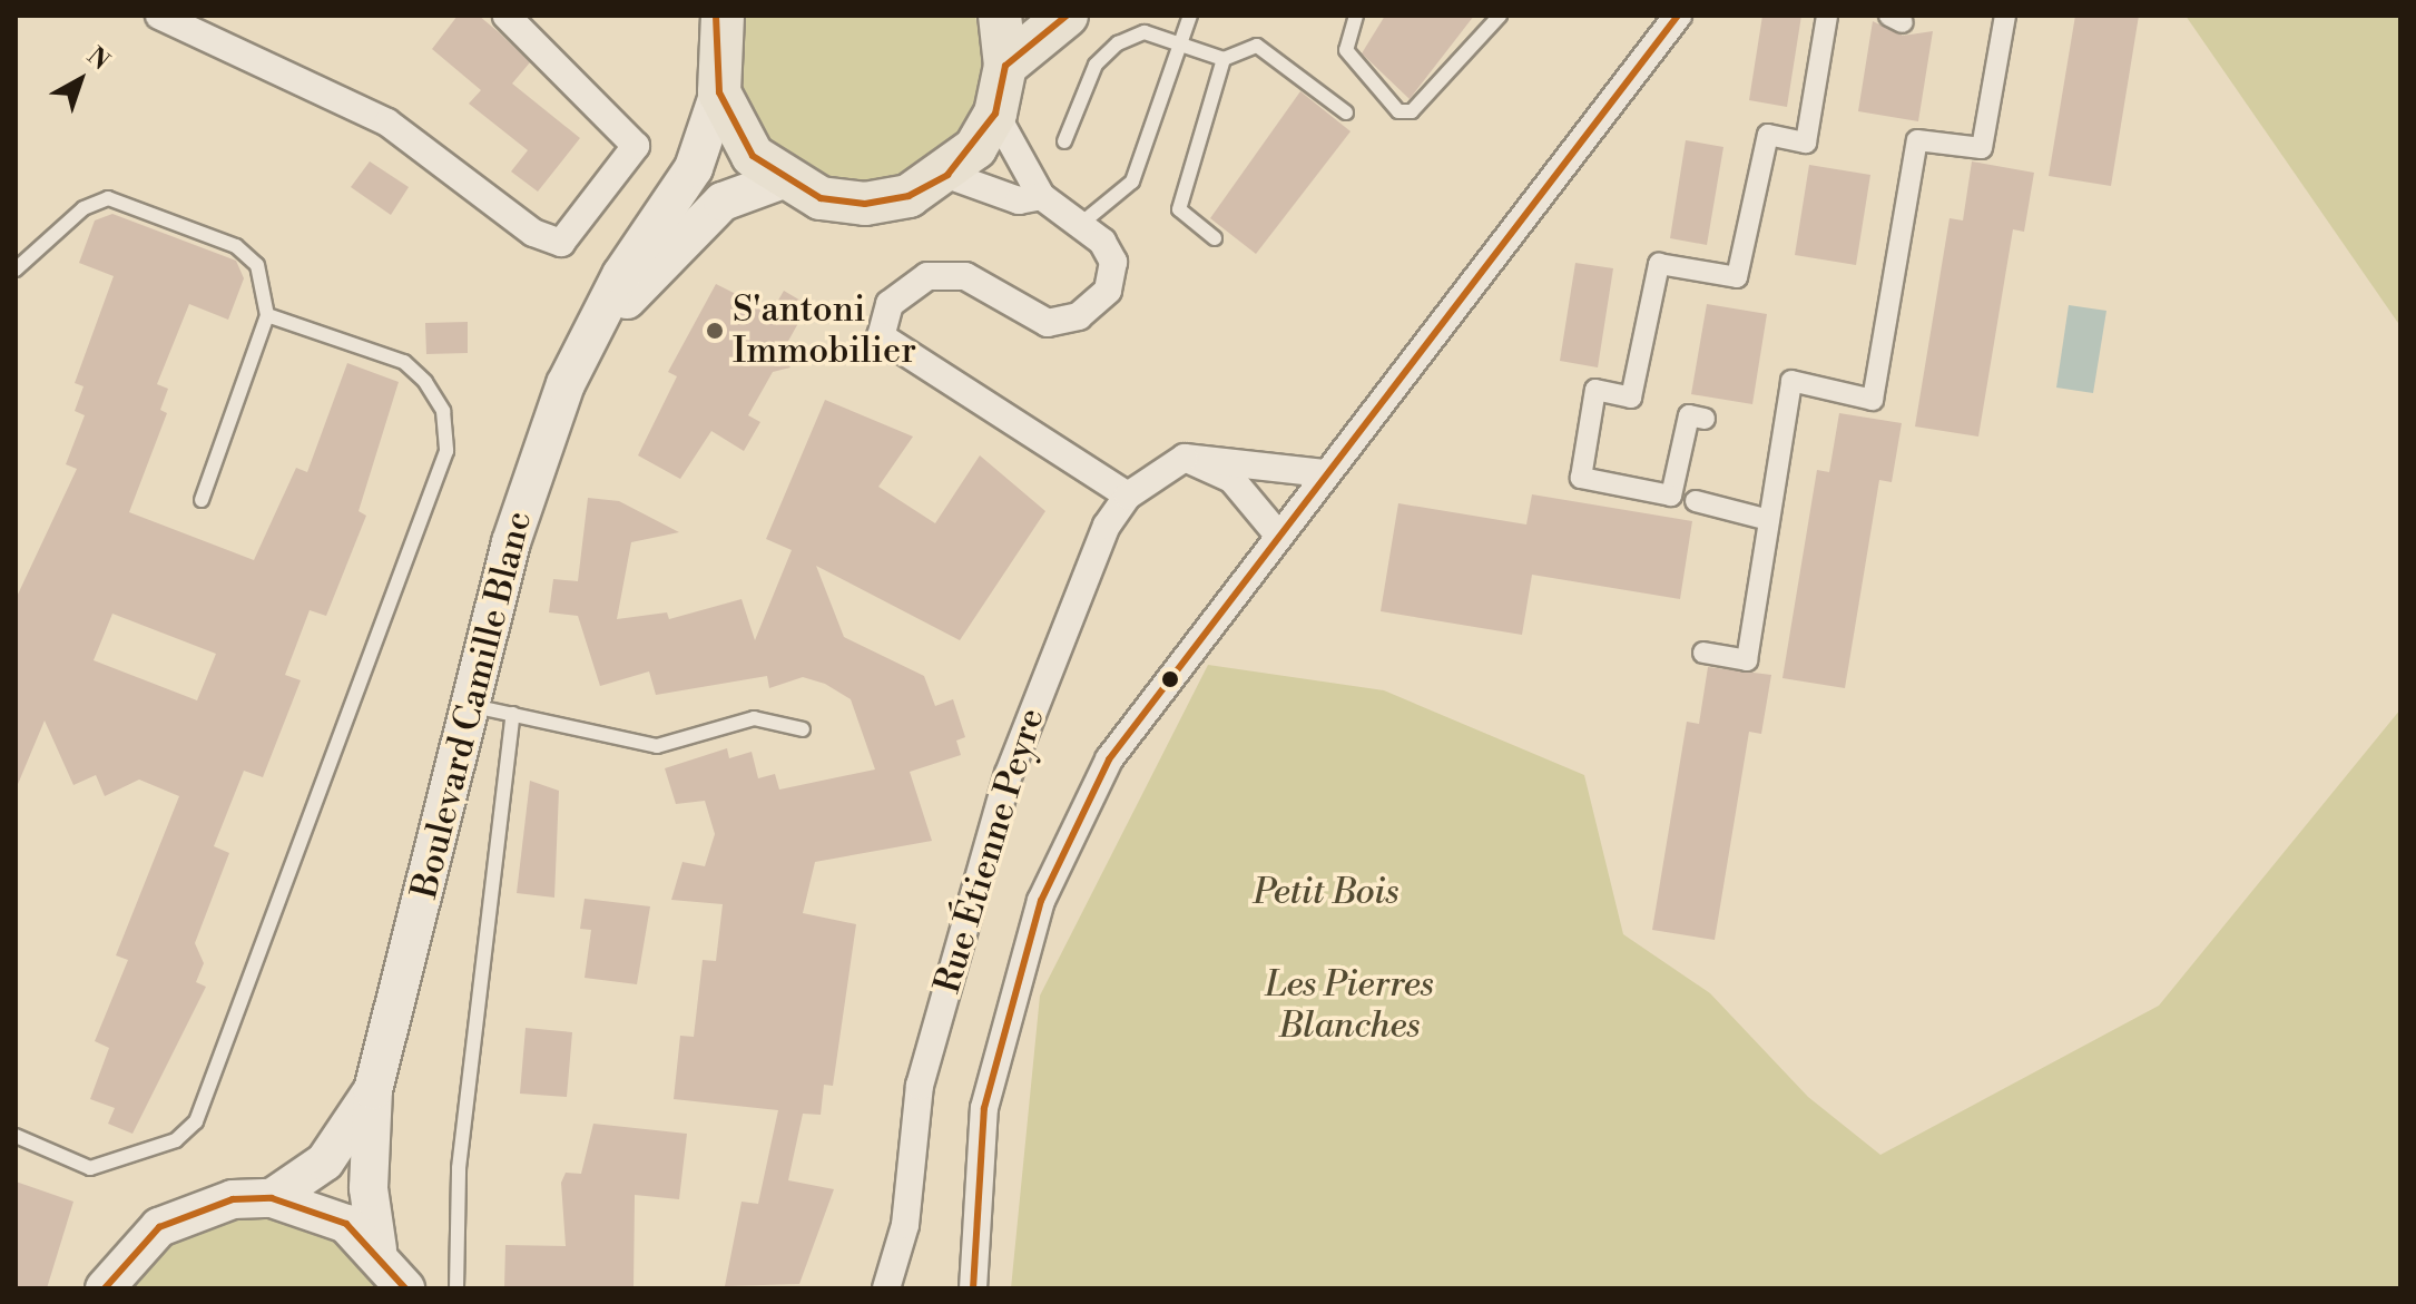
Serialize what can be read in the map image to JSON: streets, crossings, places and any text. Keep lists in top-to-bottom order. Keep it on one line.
{"streets":{"main road":["Boulevard Camille Blanc"],"street":["Rue Étienne Peyre"]},"parks":["Petit Bois","Les Pierres Blanches"],"places":["S'antoni Immobilier"],"north":"top right"}
